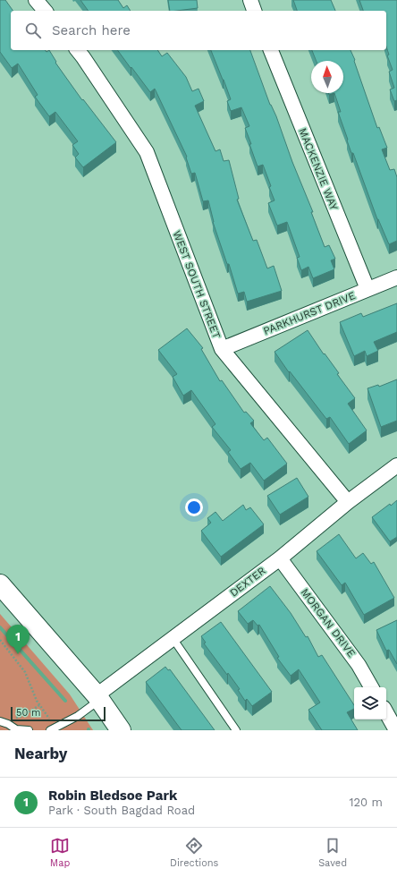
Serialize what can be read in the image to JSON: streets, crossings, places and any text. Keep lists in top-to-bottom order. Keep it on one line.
{"streets":{"street":["MACKENZIE WAY","WEST SOUTH STREET","PARKHURST DRIVE","DEXTER","MORGAN DRIVE"]},"crossings":[["MACKENZIE WAY","PARKHURST DRIVE"],["WEST SOUTH STREET","PARKHURST DRIVE"],["WEST SOUTH STREET","DEXTER"],["DEXTER","MORGAN DRIVE"]],"scale_bar":"50 m","north":"top","page":{"search":"Search here","pins":"1","scale":"50 m","heading":"Nearby","list":[{"mark":"1","name":"Robin Bledsoe Park","note":"Park · South Bagdad Road","value":"120 m"}],"nav":["Map","Directions","Saved"]}}
